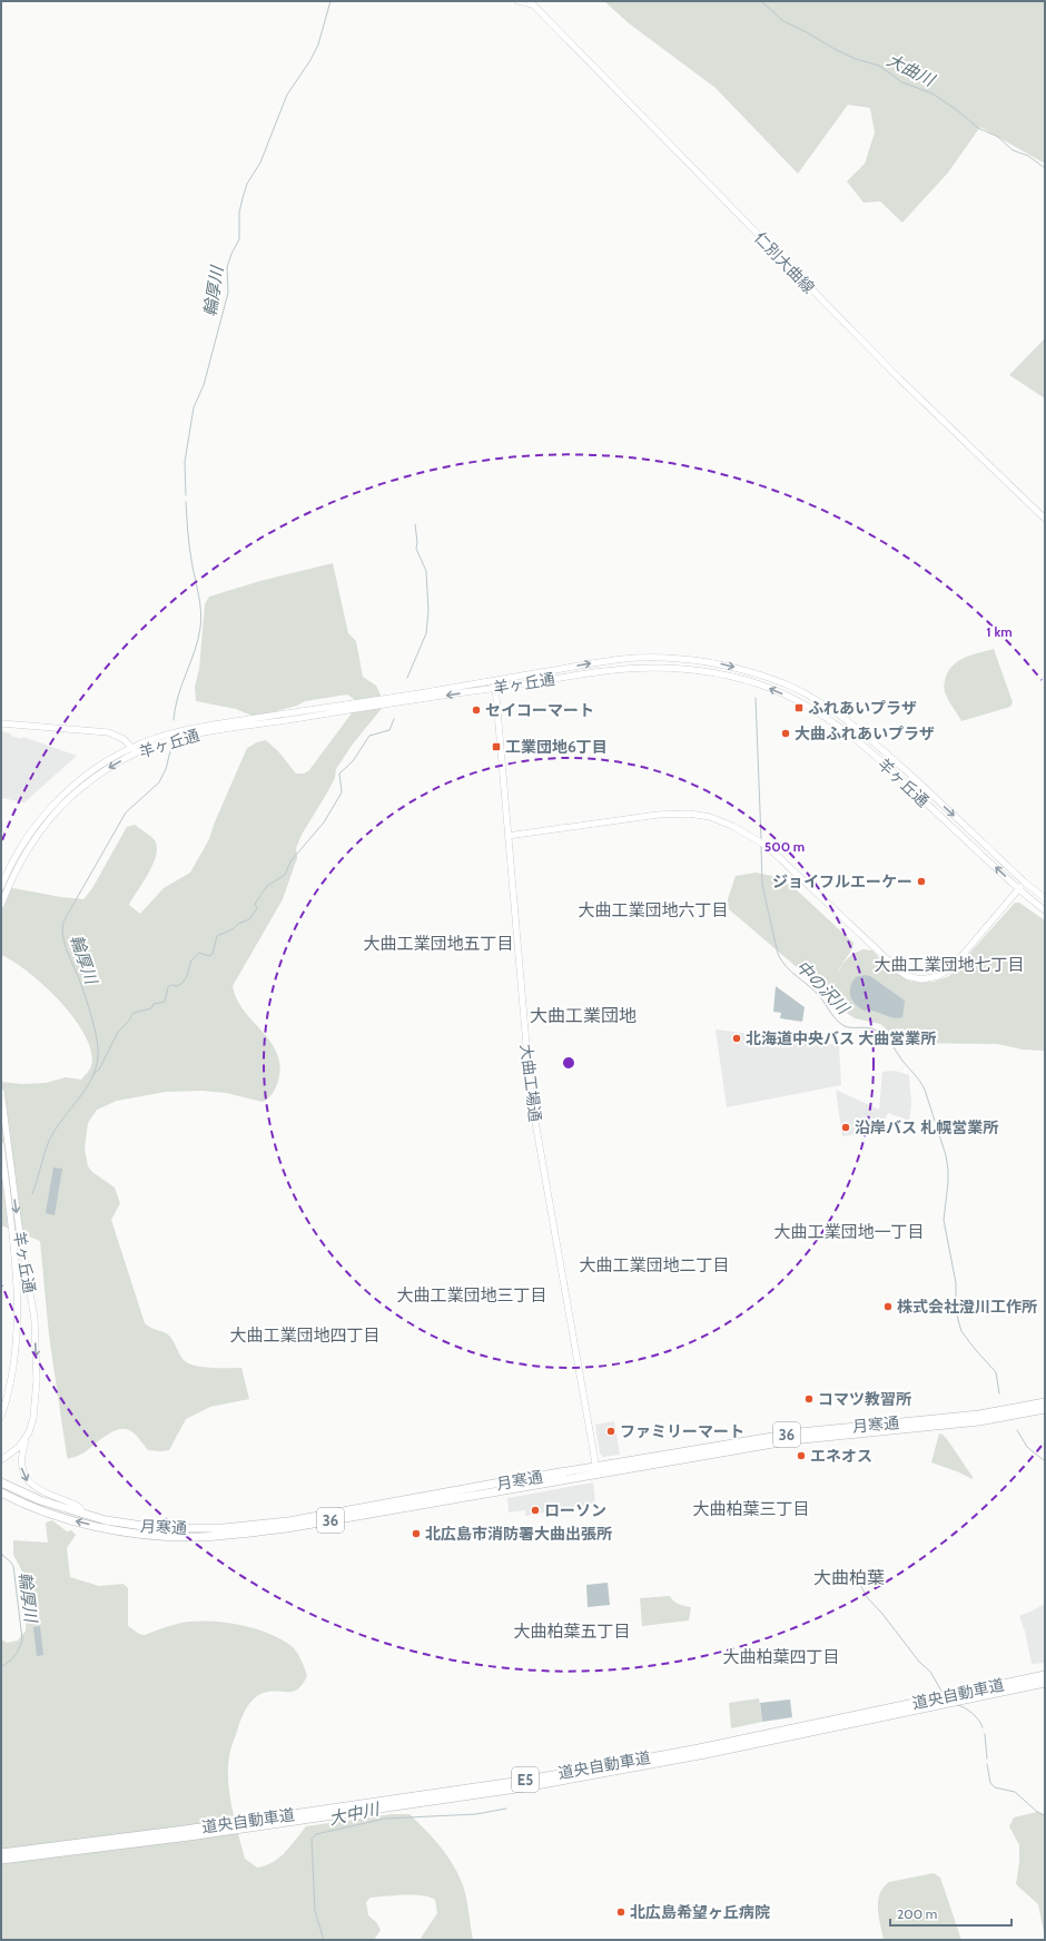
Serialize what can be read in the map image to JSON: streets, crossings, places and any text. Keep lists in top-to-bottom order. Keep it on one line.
{"streets":{"highway":["月寒通","36","道央自動車道","E5"],"main road":["仁別大曲線","羊ヶ丘通","大曲工場通"]},"crossings":[["羊ヶ丘通","大曲工場通"],["羊ヶ丘通","月寒通"],["大曲工場通","月寒通"]],"districts":["大曲工業団地六丁目","大曲工業団地五丁目","大曲工業団地七丁目","大曲工業団地","大曲工業団地一丁目","大曲工業団地二丁目","大曲工業団地三丁目","大曲工業団地四丁目","大曲柏葉三丁目","大曲柏葉","大曲柏葉五丁目","大曲柏葉四丁目"],"water":["大曲川","輪厚川","中の沢川","大中川"],"places":{"transit":["ふれあいプラザ","工業団地6丁目"],"other":["セイコーマート","大曲ふれあいプラザ","ジョイフルエーケー","北海道中央バス 大曲営業所","沿岸バス 札幌営業所","株式会社澄川工作所","コマツ教習所","ファミリーマート","エネオス","ローソン","北広島市消防署大曲出張所","北広島希望ヶ丘病院"]},"scale_bar":"200 m","rings":["1 km","500 m"]}
